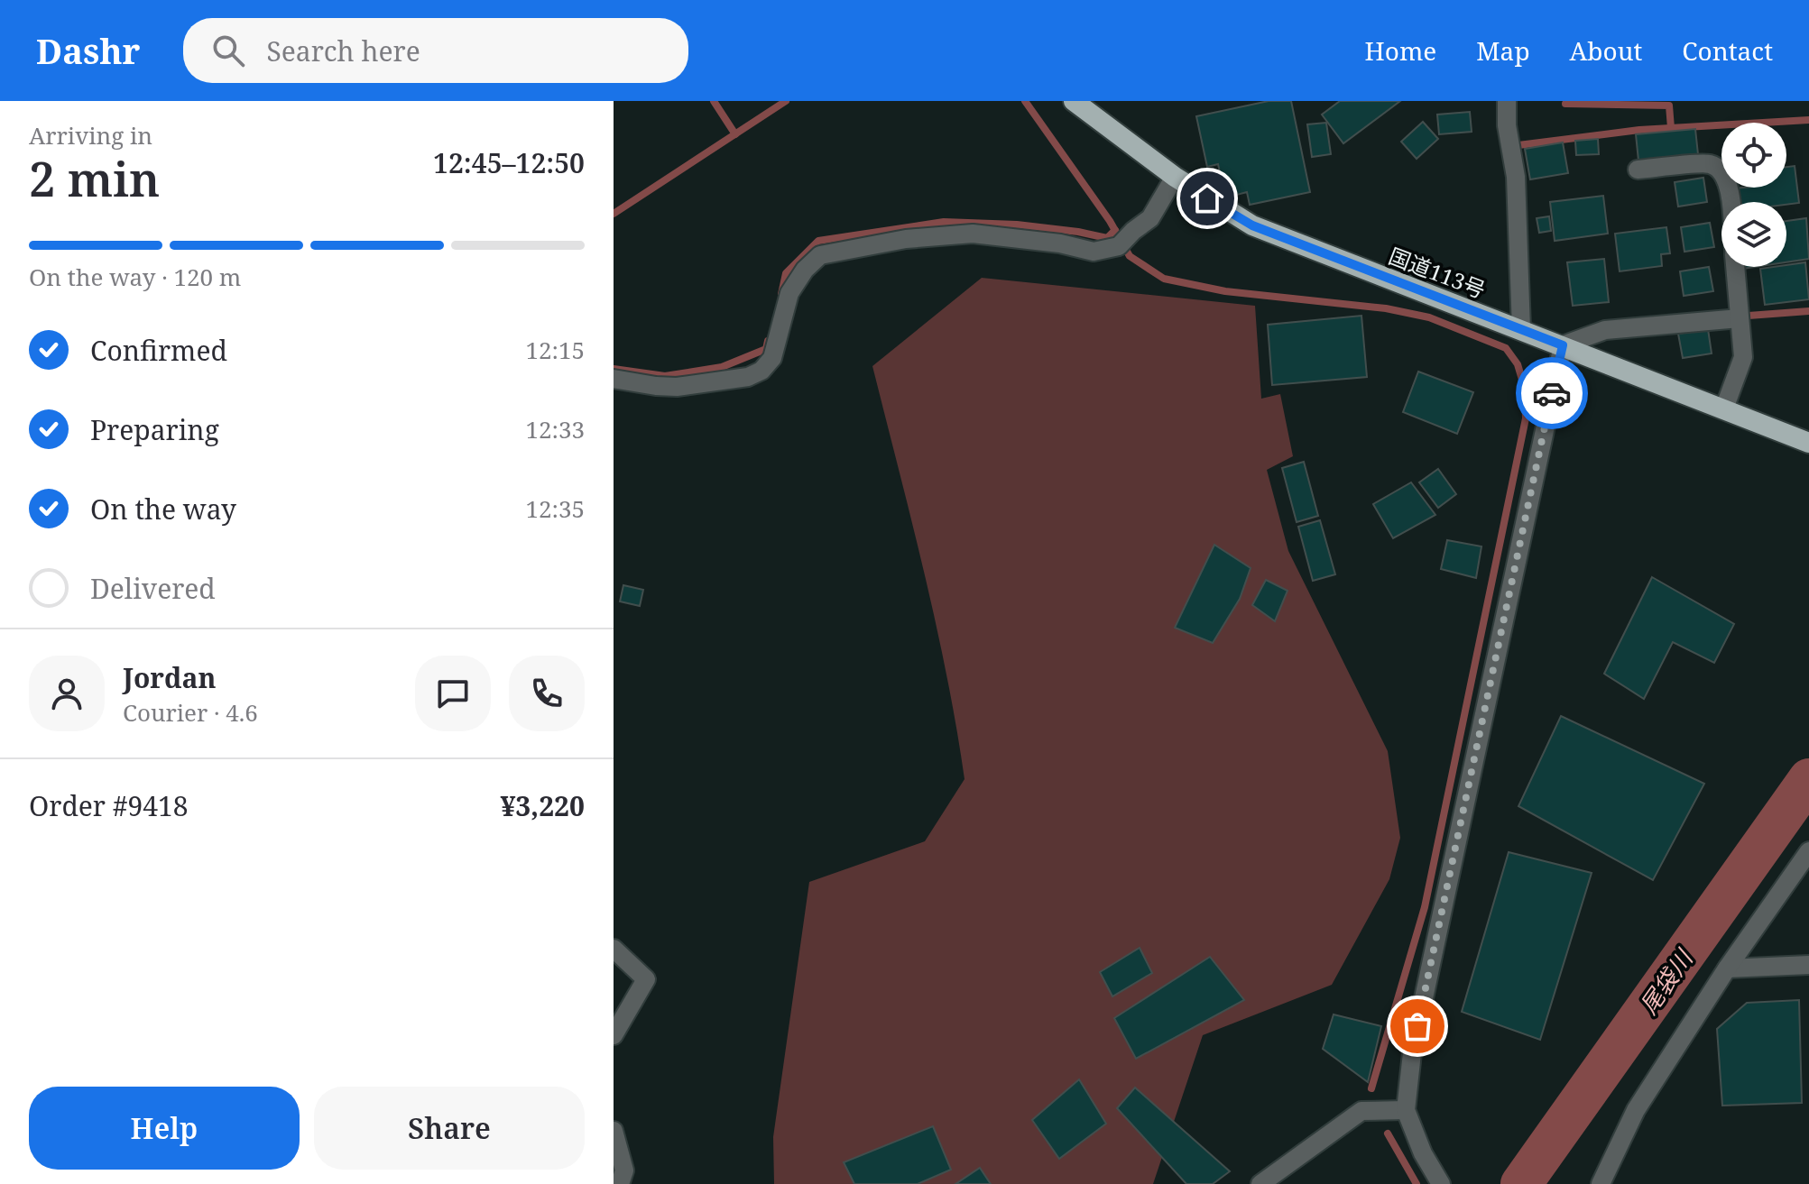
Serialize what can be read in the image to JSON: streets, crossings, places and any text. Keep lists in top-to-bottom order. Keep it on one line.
{"streets":{"highway":["国道113号"]},"water":["尾袋川"],"page":{"header":"Dashr","search":"Search here","nav":["Home","Map","About","Contact"],"heading":["2 min","Arriving in","12:45–12:50"],"panel":["Jordan","Courier · 4.6","Order #9418","¥3,220"],"bar":"On the way · 120 m","list":[["Confirmed","12:15"],["Preparing","12:33"],["On the way","12:35"],"Delivered"],"buttons":["Help","Share"]}}
